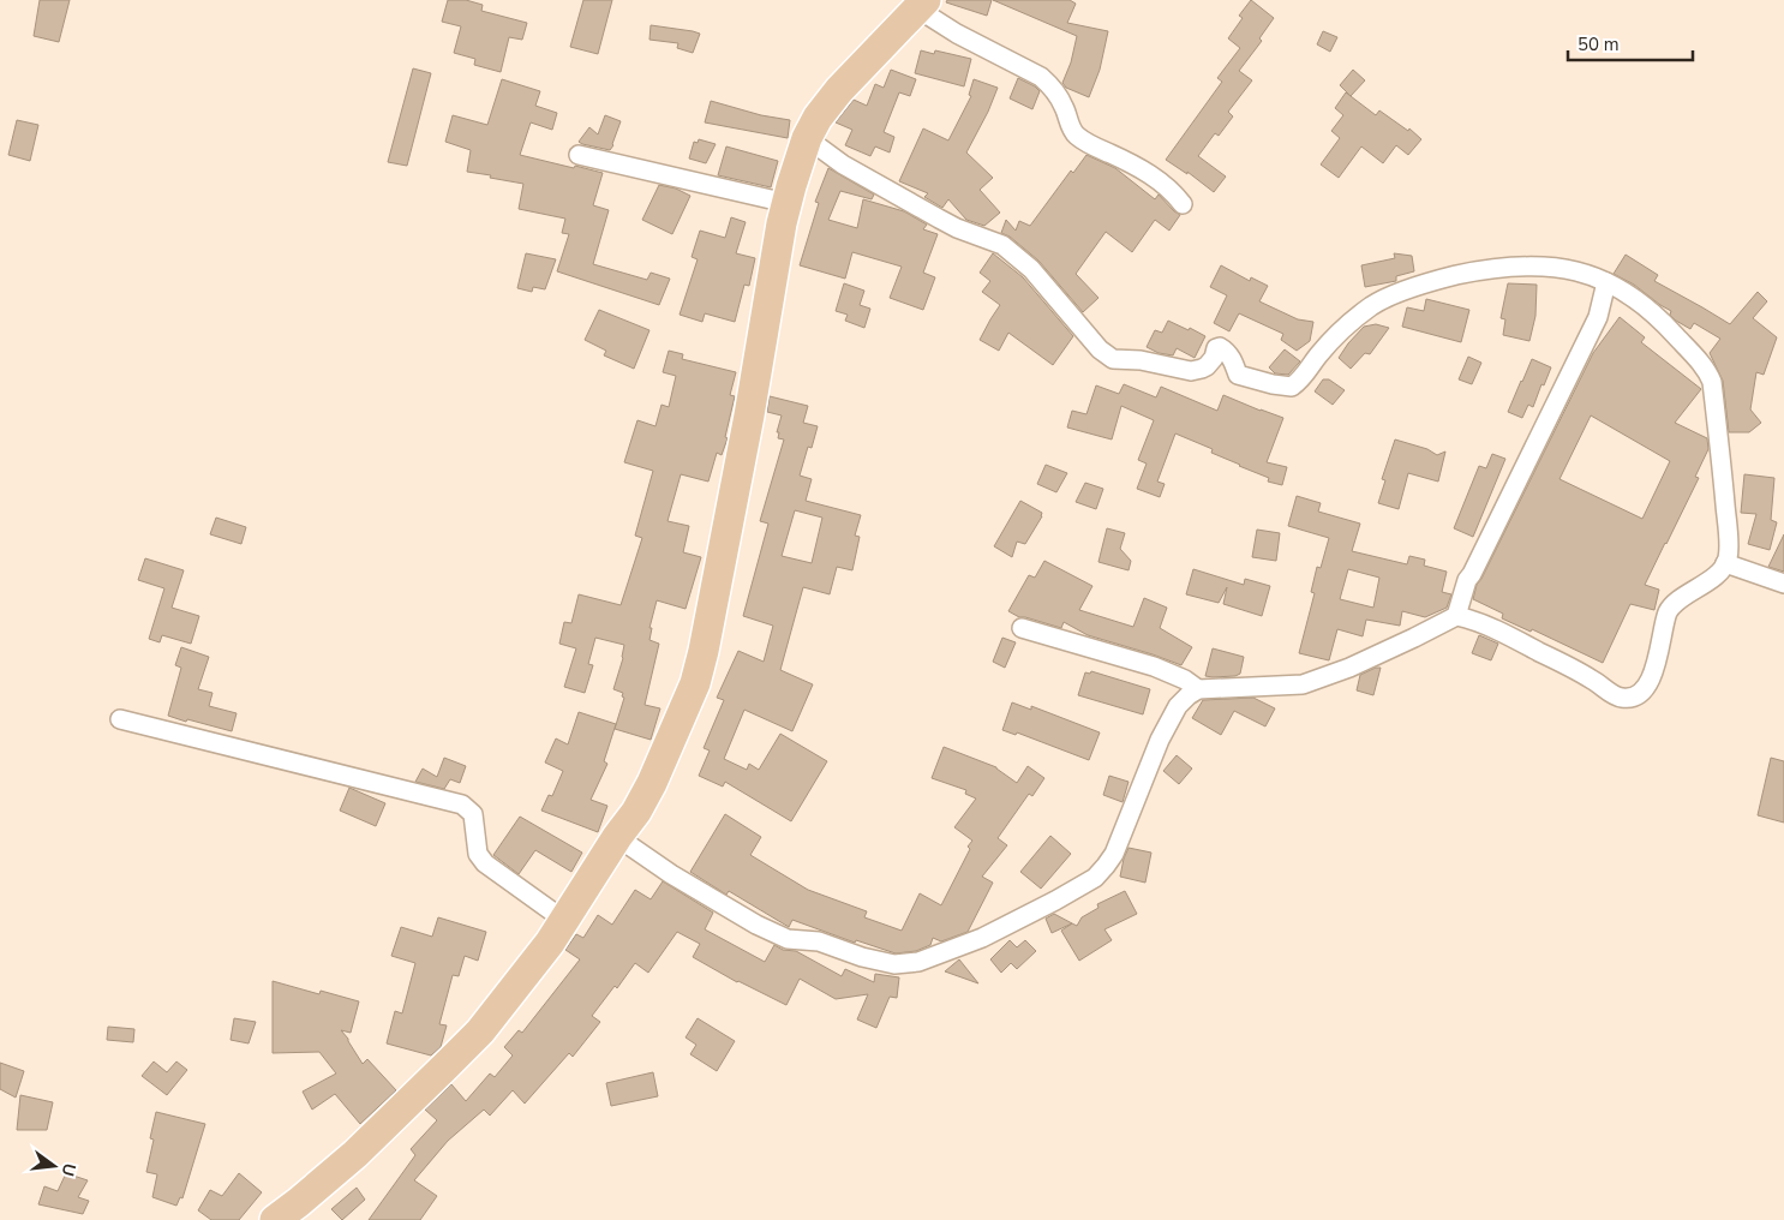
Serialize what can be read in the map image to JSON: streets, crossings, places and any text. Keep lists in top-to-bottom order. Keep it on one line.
{"scale_bar":"50 m","north":"right"}
